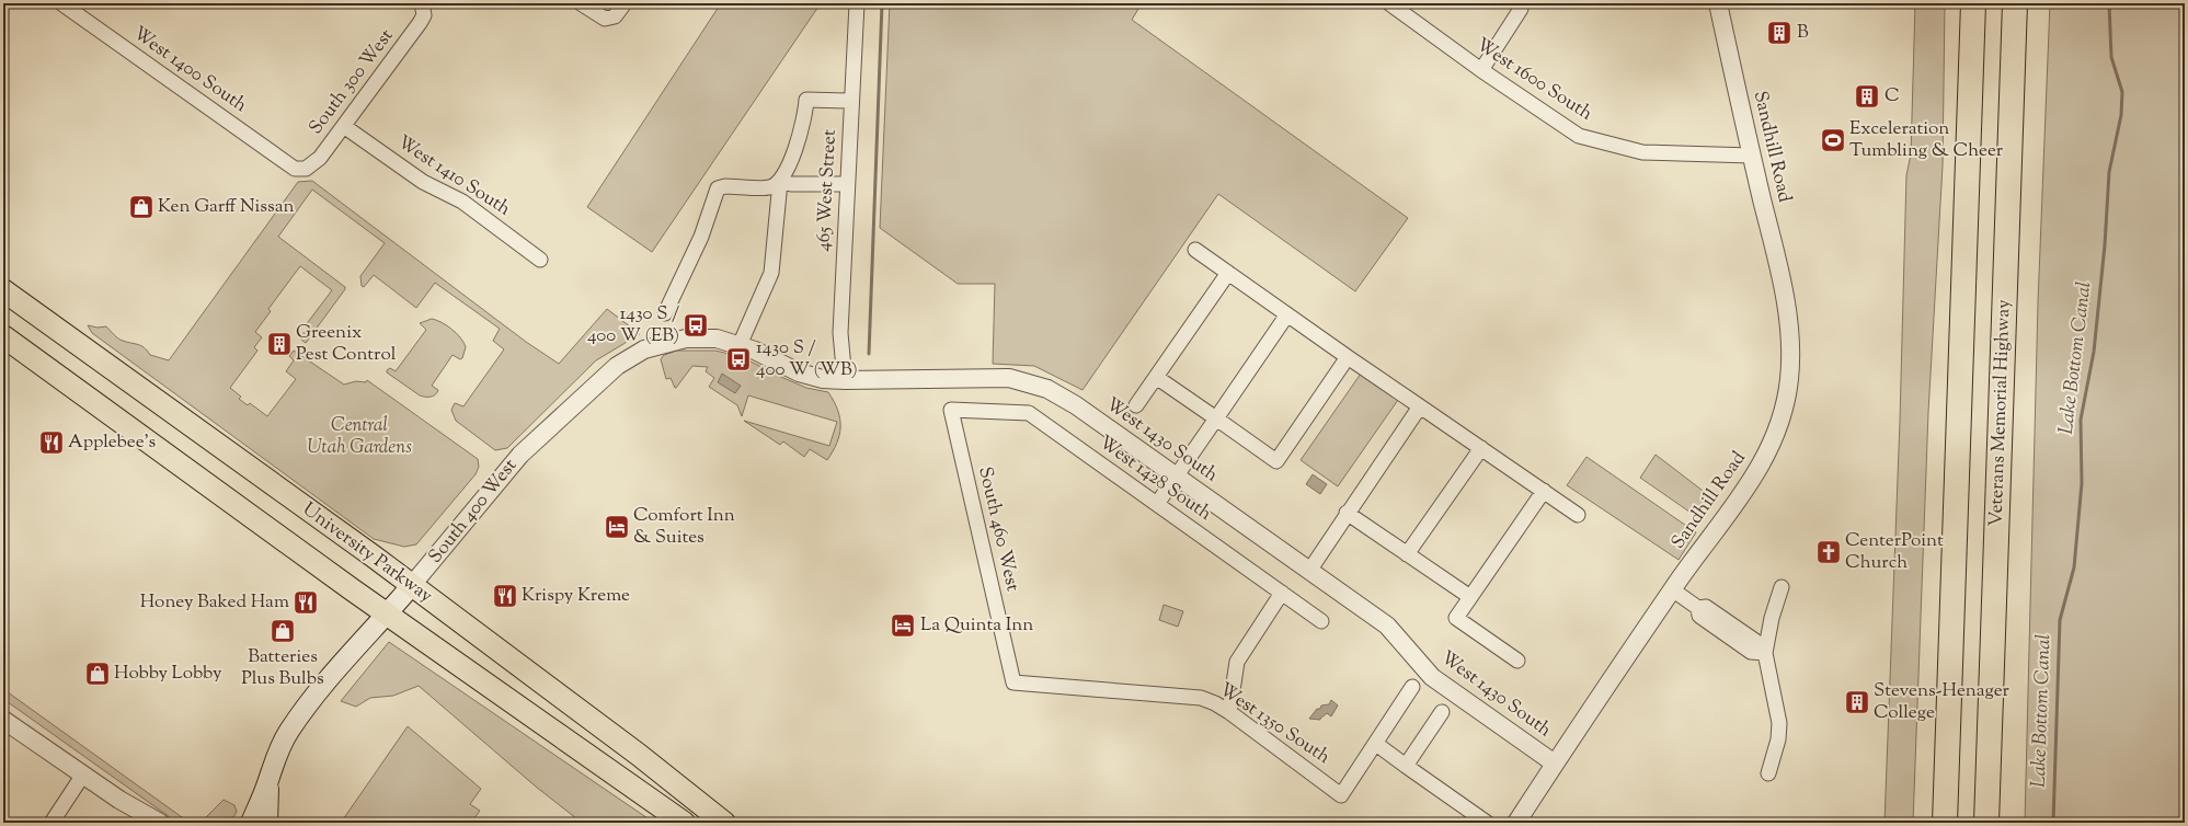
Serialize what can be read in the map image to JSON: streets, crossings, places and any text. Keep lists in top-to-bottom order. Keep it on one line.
{"streets":{"highway":["Veterans Memorial Highway"],"main road":["South 400 West","University Parkway"],"street":["West 1400 South","West 1600 South","South 300 West","Sandhill Road","West 1410 South","465 West Street","West 1430 South","West 1428 South","South 460 West","West 1350 South"]},"crossings":[["West 1400 South","South 300 West"],["West 1600 South","Sandhill Road"],["South 300 West","West 1410 South"],["Sandhill Road","West 1430 South"],["465 West Street","West 1430 South"],["West 1430 South","South 400 West"],["West 1428 South","South 460 West"],["South 400 West","University Parkway"],["South 460 West","West 1350 South"]],"water":["Lake Bottom Canal"],"parks":["Central Utah Gardens"],"places":{"building":["B","C","Greenix Pest Control","Stevens-Henager College"],"sports":["Exceleration Tumbling & Cheer"],"shop":["Ken Garff Nissan","Batteries Plus Bulbs","Hobby Lobby"],"bus stop":["1430 S / 400 W (EB)","1430 S / 400 W (WB)"],"restaurant":["Applebee's","Krispy Kreme","Honey Baked Ham"],"hotel":["Comfort Inn & Suites","La Quinta Inn"],"church":["CenterPoint Church"]}}
